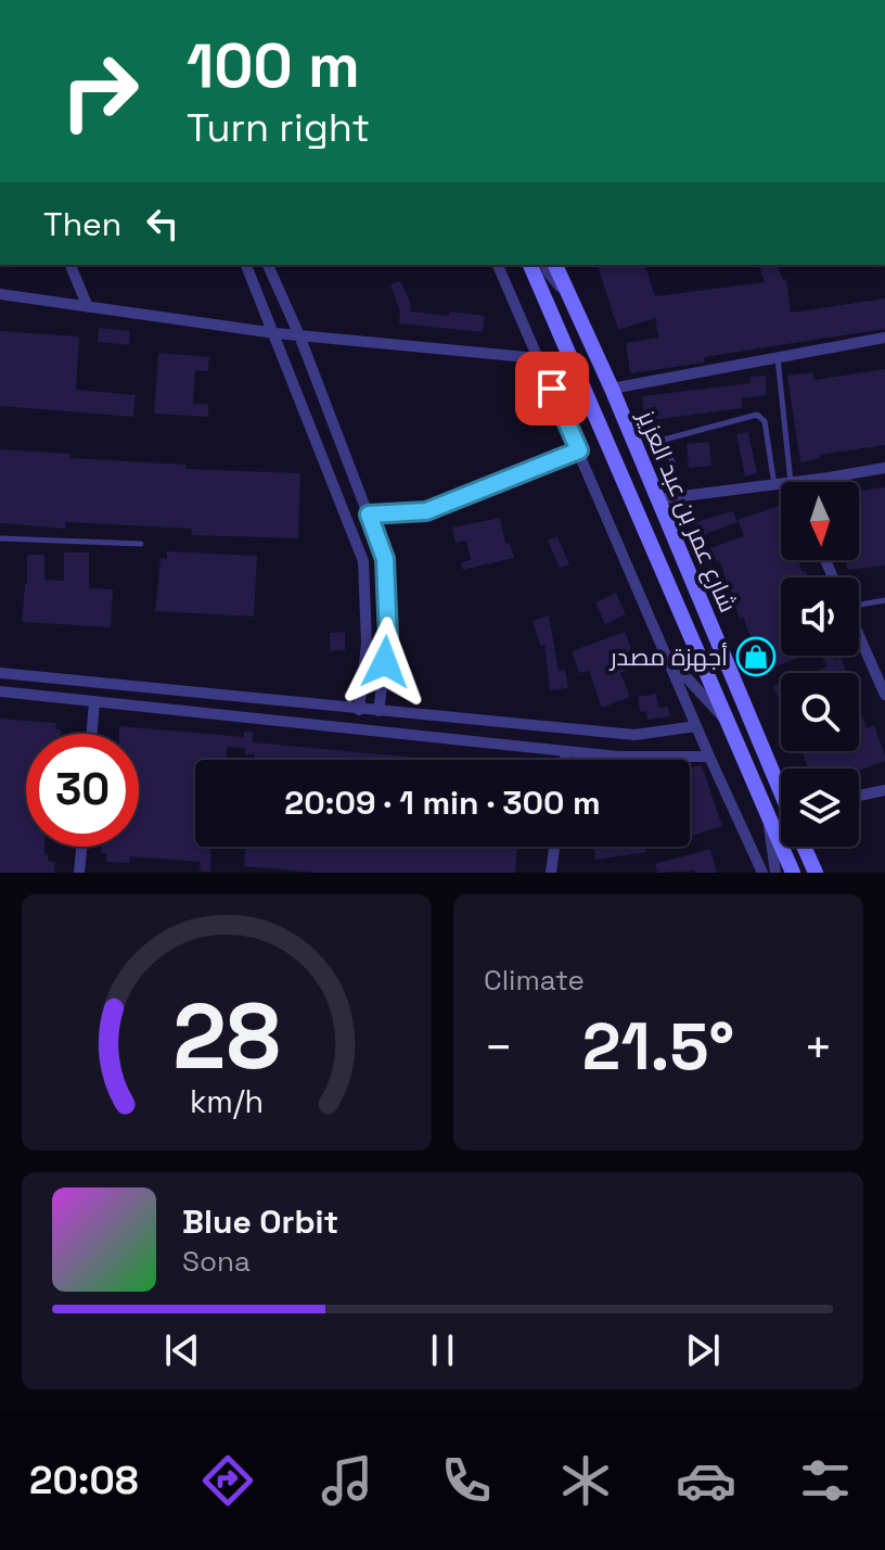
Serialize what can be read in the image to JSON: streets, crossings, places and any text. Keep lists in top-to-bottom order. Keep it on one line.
{"streets":{"main road":["شارع عمر بن عبد العزيز"]},"places":{"shop":["أجهزة مصدر"]},"north":"bottom","page":{"turn":["100 m","Turn right"],"then":"Then","limit":"30","trip":"20:09 · 1 min · 300 m","tile":"Climate","heat":["−","21.5°","+"],"song":["Blue Orbit","Sona"],"tabs":"20:08","gauge":["28","km/h"]}}
